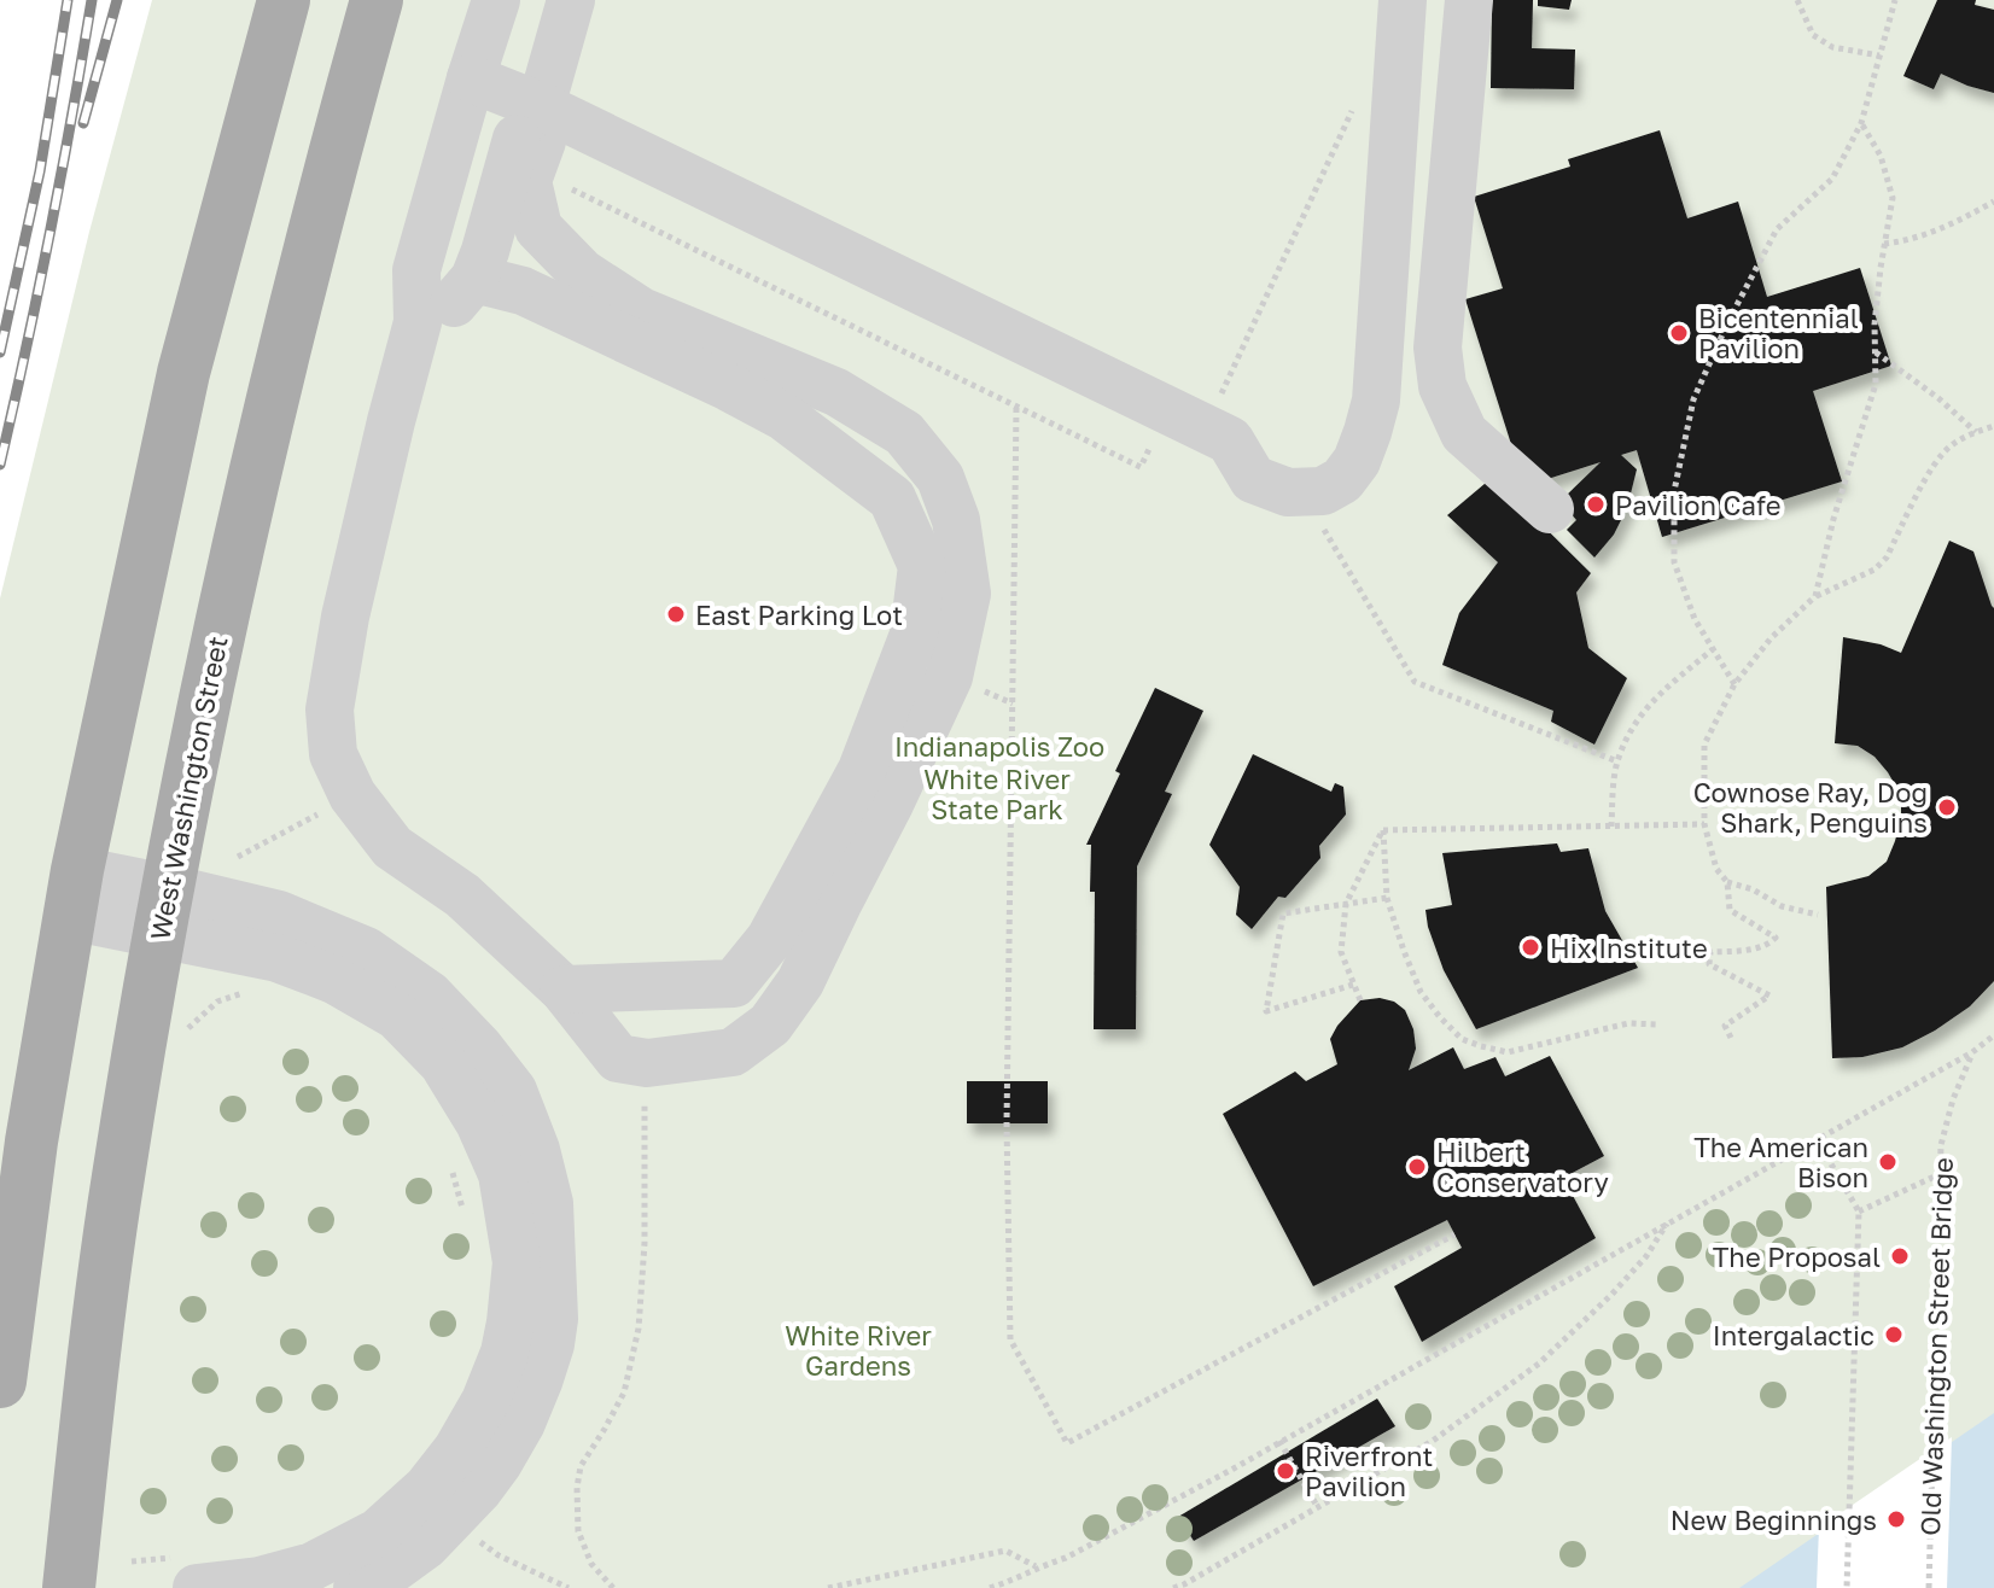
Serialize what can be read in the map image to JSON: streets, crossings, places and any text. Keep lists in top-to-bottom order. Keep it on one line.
{"streets":{"main road":["West Washington Street"],"path":["Old Washington Street Bridge"]},"parks":["Indianapolis Zoo","White River State Park","White River Gardens"],"places":["Bicentennial Pavilion","Pavilion Cafe","East Parking Lot","Cownose Ray, Dog Shark, Penguins","Hix Institute","The American Bison","Hilbert Conservatory","The Proposal","Intergalactic","Riverfront Pavilion","New Beginnings"]}
